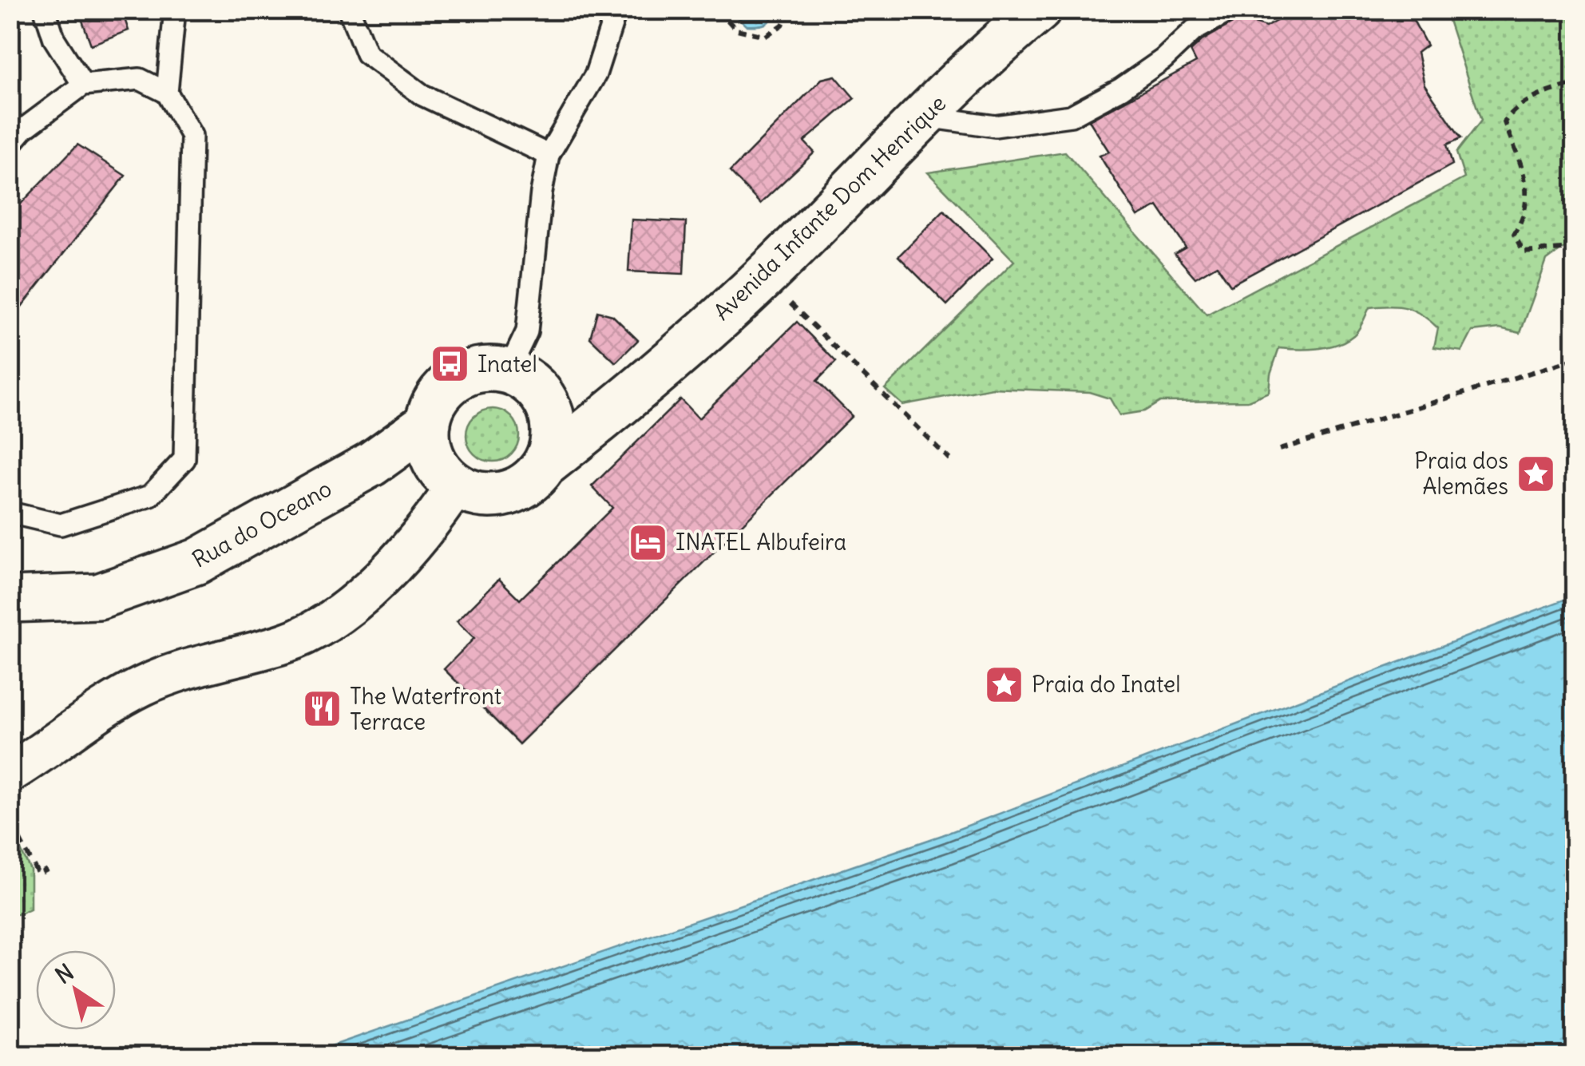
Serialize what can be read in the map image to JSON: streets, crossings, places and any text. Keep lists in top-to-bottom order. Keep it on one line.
{"streets":{"street":["Avenida Infante Dom Henrique","Rua do Oceano"]},"crossings":[["Avenida Infante Dom Henrique","Rua do Oceano"]],"places":{"bus stop":["Inatel"],"place":["Praia dos Alemães","Praia do Inatel"],"hotel":["INATEL Albufeira"],"restaurant":["The Waterfront Terrace"]},"north":"top left"}
